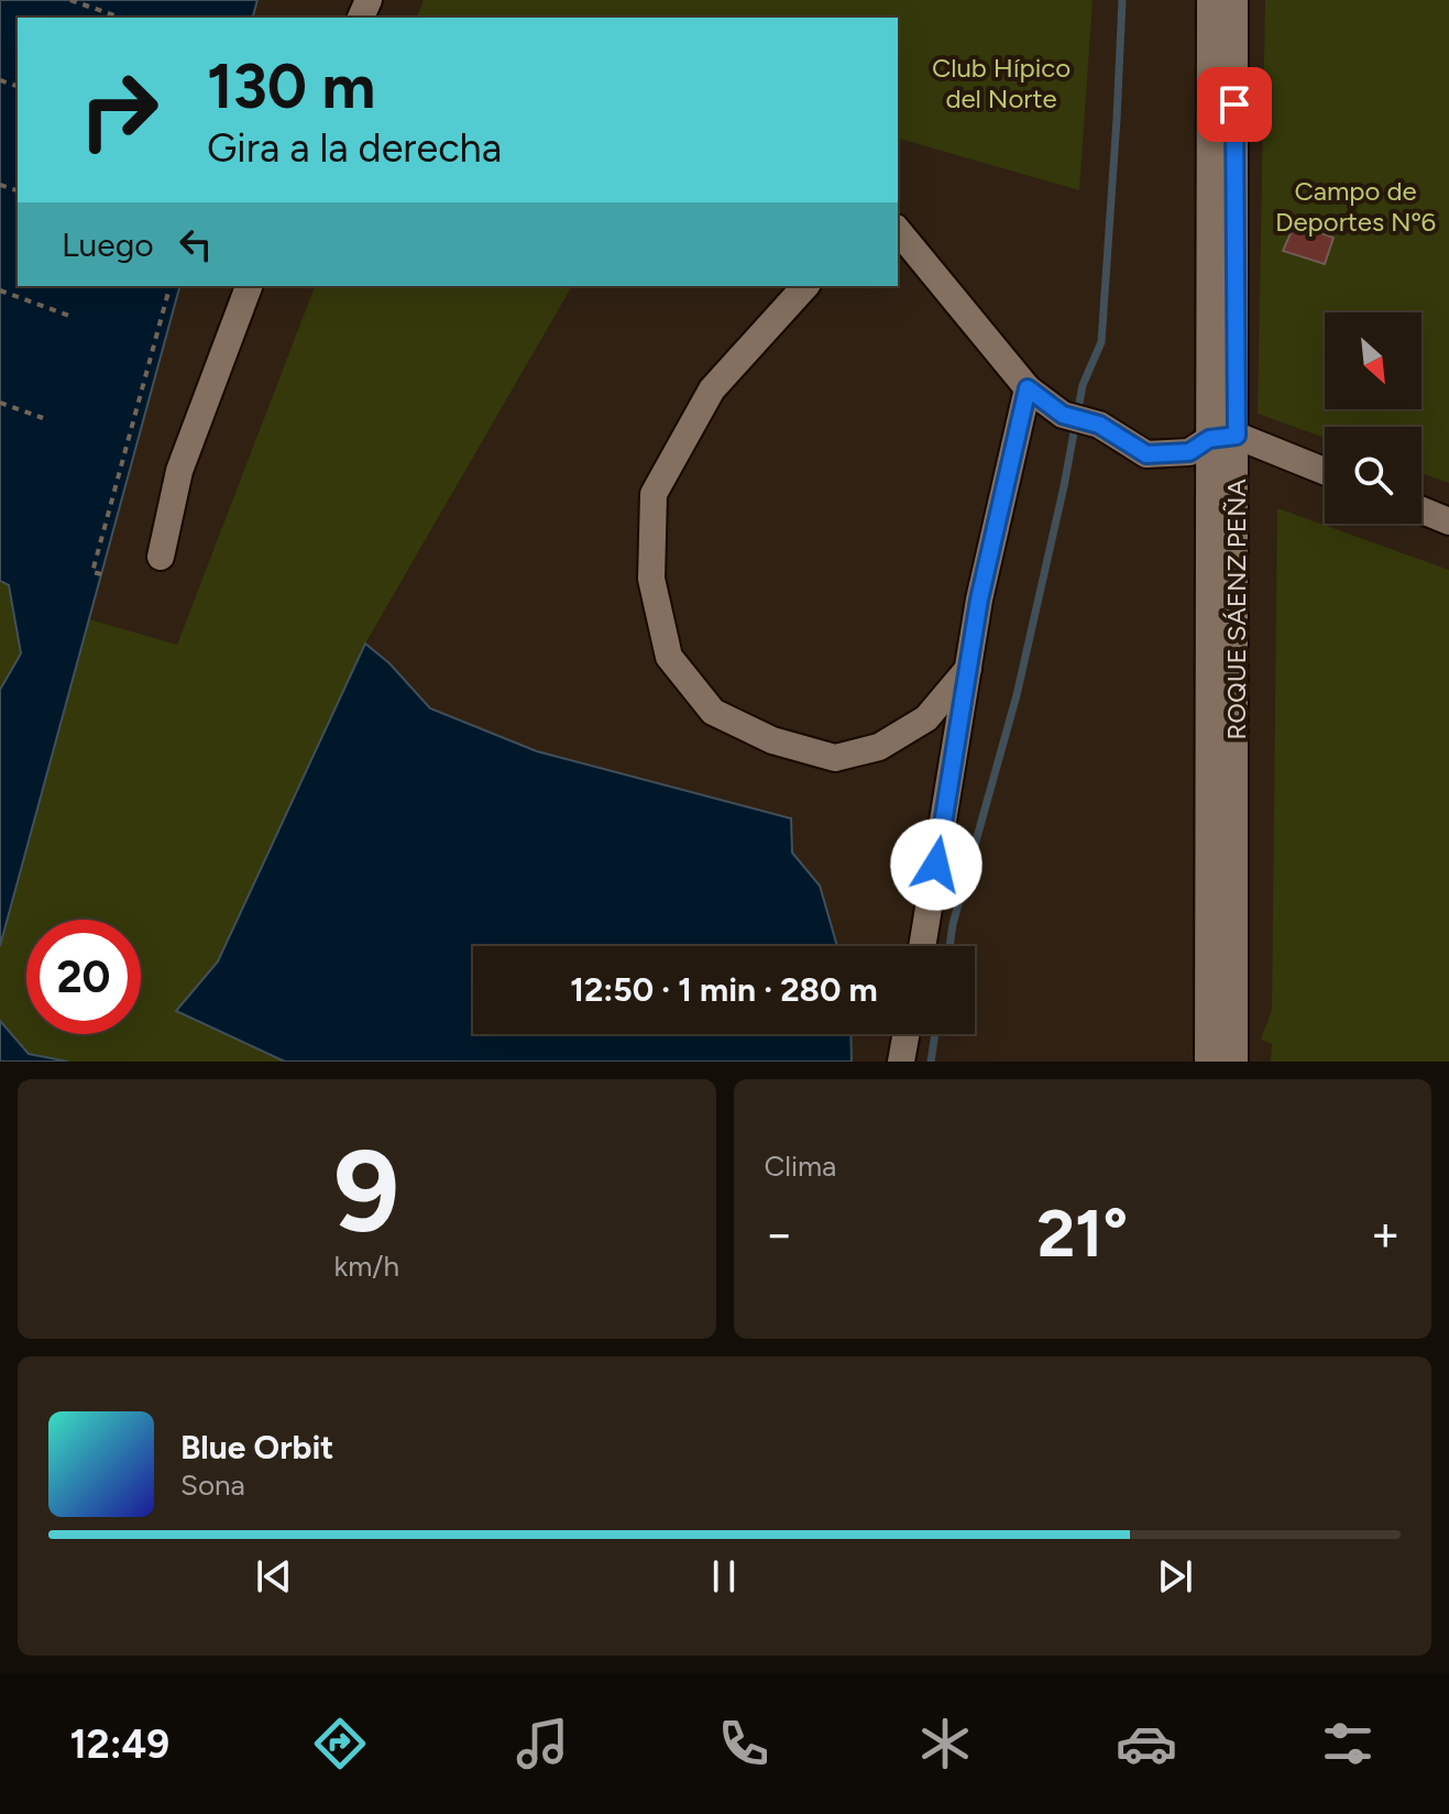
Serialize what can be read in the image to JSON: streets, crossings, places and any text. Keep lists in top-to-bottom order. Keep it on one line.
{"streets":{"street":["ROQUE SÁENZ PEÑA"]},"parks":["Club Hípico del Norte","Campo de Deportes Nº6"],"north":"bottom right","page":{"turn":["130 m","Gira a la derecha"],"then":"Luego","limit":"20","trip":"12:50 · 1 min · 280 m","tile":[["9","km/h"],"Clima"],"heat":["−","21°","+"],"song":["Blue Orbit","Sona"],"tabs":"12:49"}}
